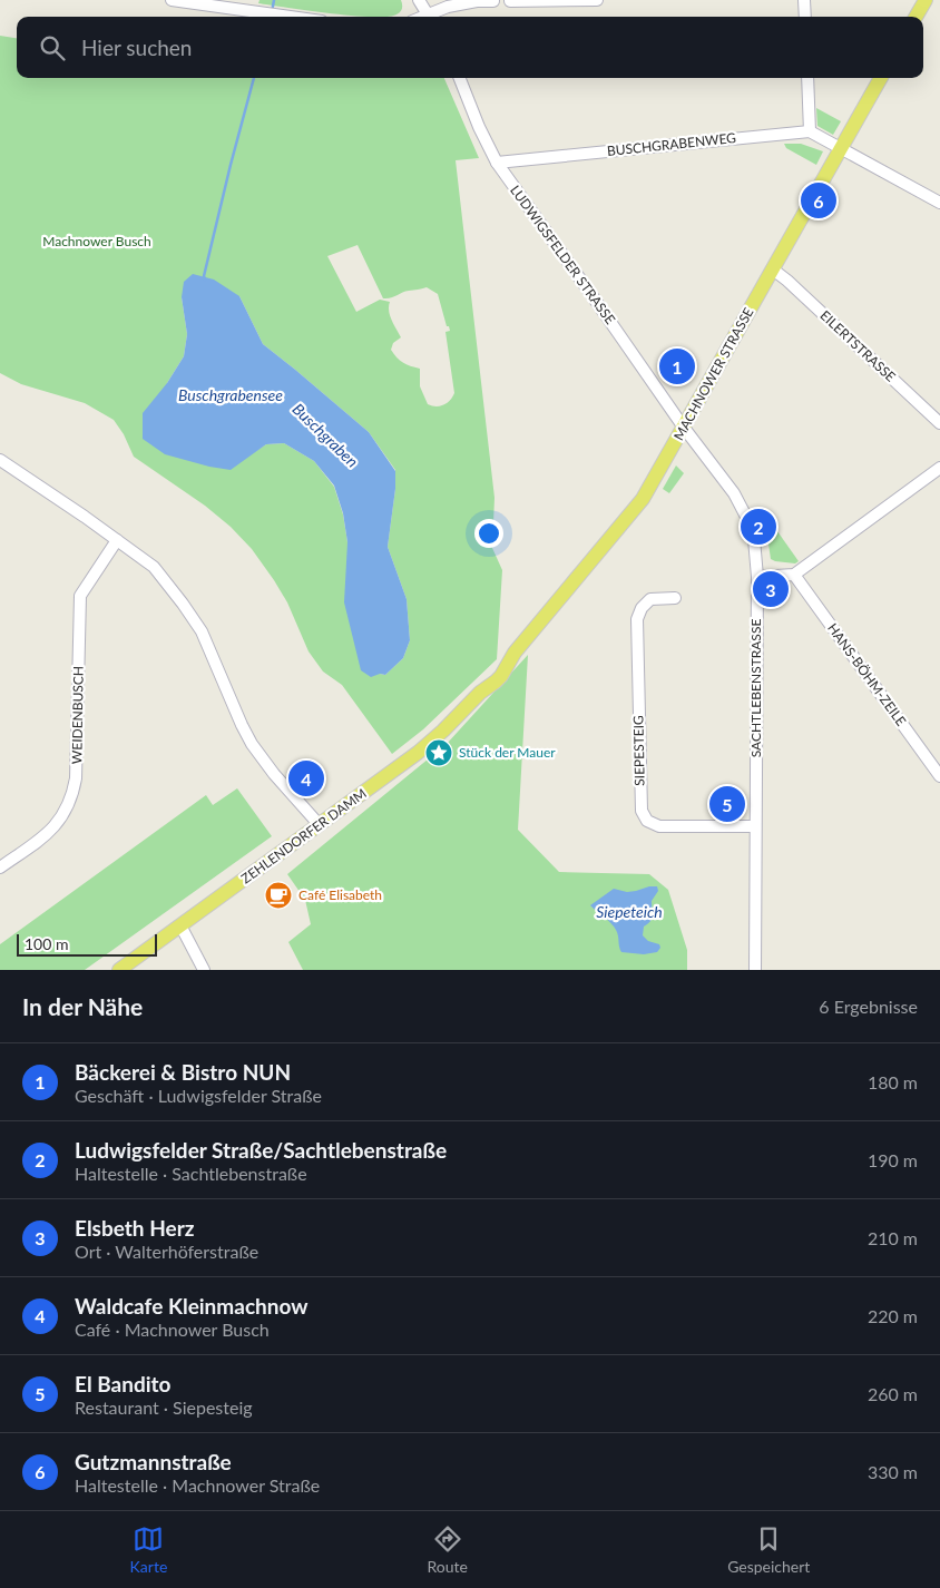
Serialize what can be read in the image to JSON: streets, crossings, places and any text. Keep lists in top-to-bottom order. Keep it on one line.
{"streets":{"main road":["MACHNOWER STRASSE","ZEHLENDORFER DAMM"],"street":["BUSCHGRABENWEG","LUDWIGSFELDER STRASSE","EILERTSTRASSE","HANS-BÖHM-ZEILE","SACHTLEBENSTRASSE","WEIDENBUSCH","SIEPESTEIG"]},"crossings":[["BUSCHGRABENWEG","LUDWIGSFELDER STRASSE"],["LUDWIGSFELDER STRASSE","MACHNOWER STRASSE"],["LUDWIGSFELDER STRASSE","SACHTLEBENSTRASSE"],["EILERTSTRASSE","MACHNOWER STRASSE"],["MACHNOWER STRASSE","SACHTLEBENSTRASSE"],["MACHNOWER STRASSE","ZEHLENDORFER DAMM"],["SACHTLEBENSTRASSE","SIEPESTEIG"]],"water":["Buschgrabensee","Buschgraben","Siepeteich"],"parks":["Machnower Busch"],"places":{"place":["Stück der Mauer"],"cafe":["Café Elisabeth"]},"scale_bar":"100 m","page":{"search":"Hier suchen","pins":["6","1","2","3","4","5"],"scale":"100 m","heading":["In der Nähe","6 Ergebnisse"],"list":[{"mark":"1","name":"Bäckerei & Bistro NUN","note":"Geschäft · Ludwigsfelder Straße","value":"180 m"},{"mark":"2","name":"Ludwigsfelder Straße/Sachtlebenstraße","note":"Haltestelle · Sachtlebenstraße","value":"190 m"},{"mark":"3","name":"Elsbeth Herz","note":"Ort · Walterhöferstraße","value":"210 m"},{"mark":"4","name":"Waldcafe Kleinmachnow","note":"Café · Machnower Busch","value":"220 m"},{"mark":"5","name":"El Bandito","note":"Restaurant · Siepesteig","value":"260 m"},{"mark":"6","name":"Gutzmannstraße","note":"Haltestelle · Machnower Straße","value":"330 m"}],"nav":["Karte","Route","Gespeichert"]}}
